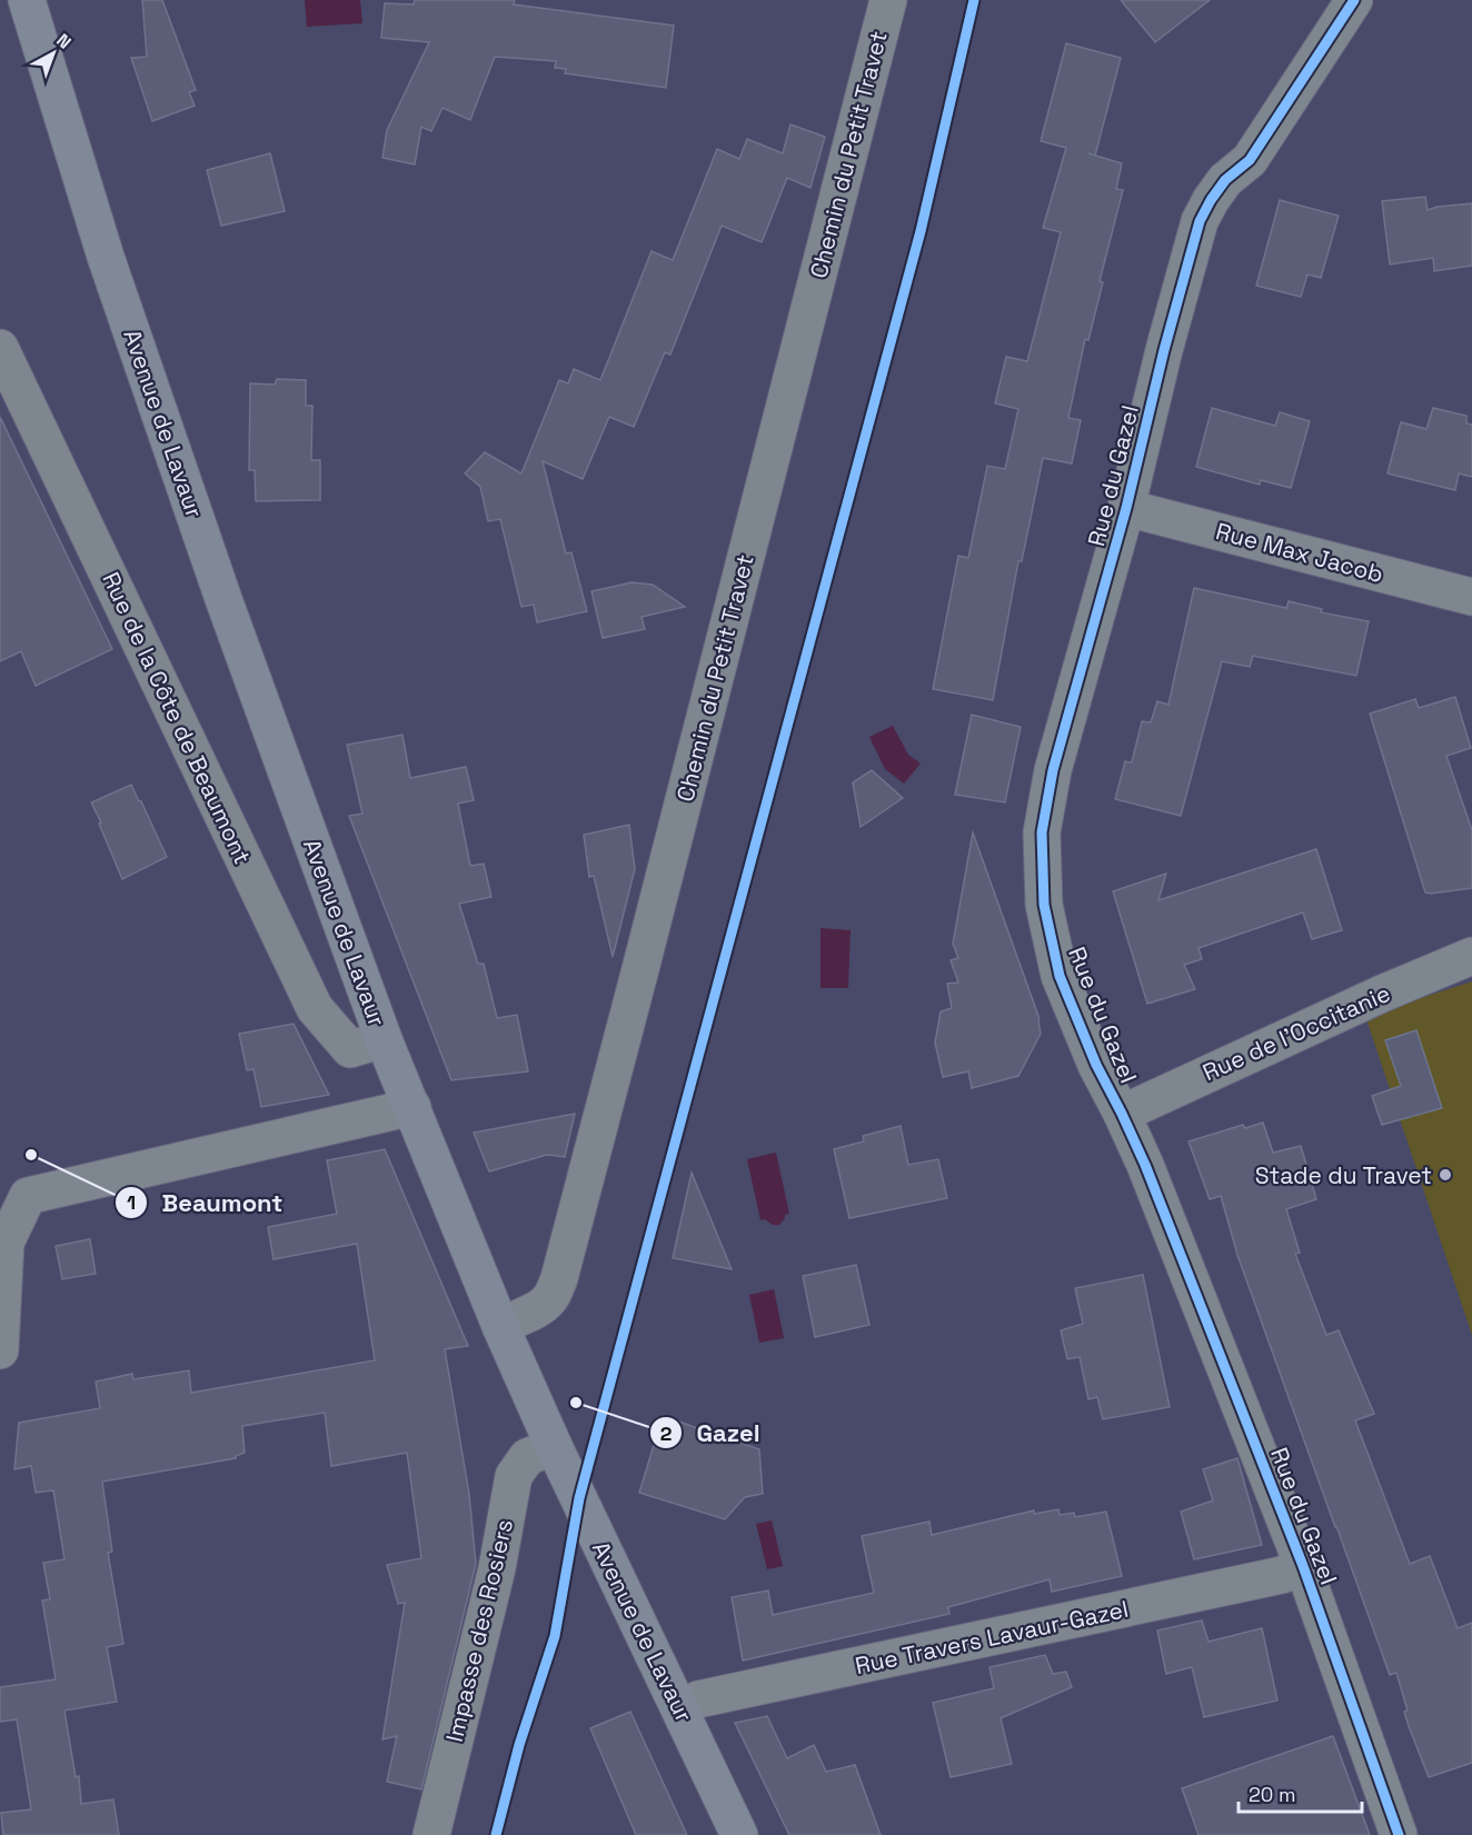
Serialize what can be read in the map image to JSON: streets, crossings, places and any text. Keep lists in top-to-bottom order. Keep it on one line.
{"streets":{"main road":["Avenue de Lavaur"],"street":["Chemin du Petit Travet","Rue du Gazel","Rue Max Jacob","Rue de la Côte de Beaumont","Rue de l'Occitanie","Impasse des Rosiers","Rue Travers Lavaur-Gazel"]},"crossings":[["Chemin du Petit Travet","Avenue de Lavaur"],["Avenue de Lavaur","Rue de la Côte de Beaumont"],["Avenue de Lavaur","Impasse des Rosiers"],["Avenue de Lavaur","Rue Travers Lavaur-Gazel"],["Rue du Gazel","Rue Max Jacob"],["Rue du Gazel","Rue de l'Occitanie"],["Rue du Gazel","Rue Travers Lavaur-Gazel"]],"places":["Beaumont","Stade du Travet","Gazel"],"scale_bar":"20 m","north":"top right"}
